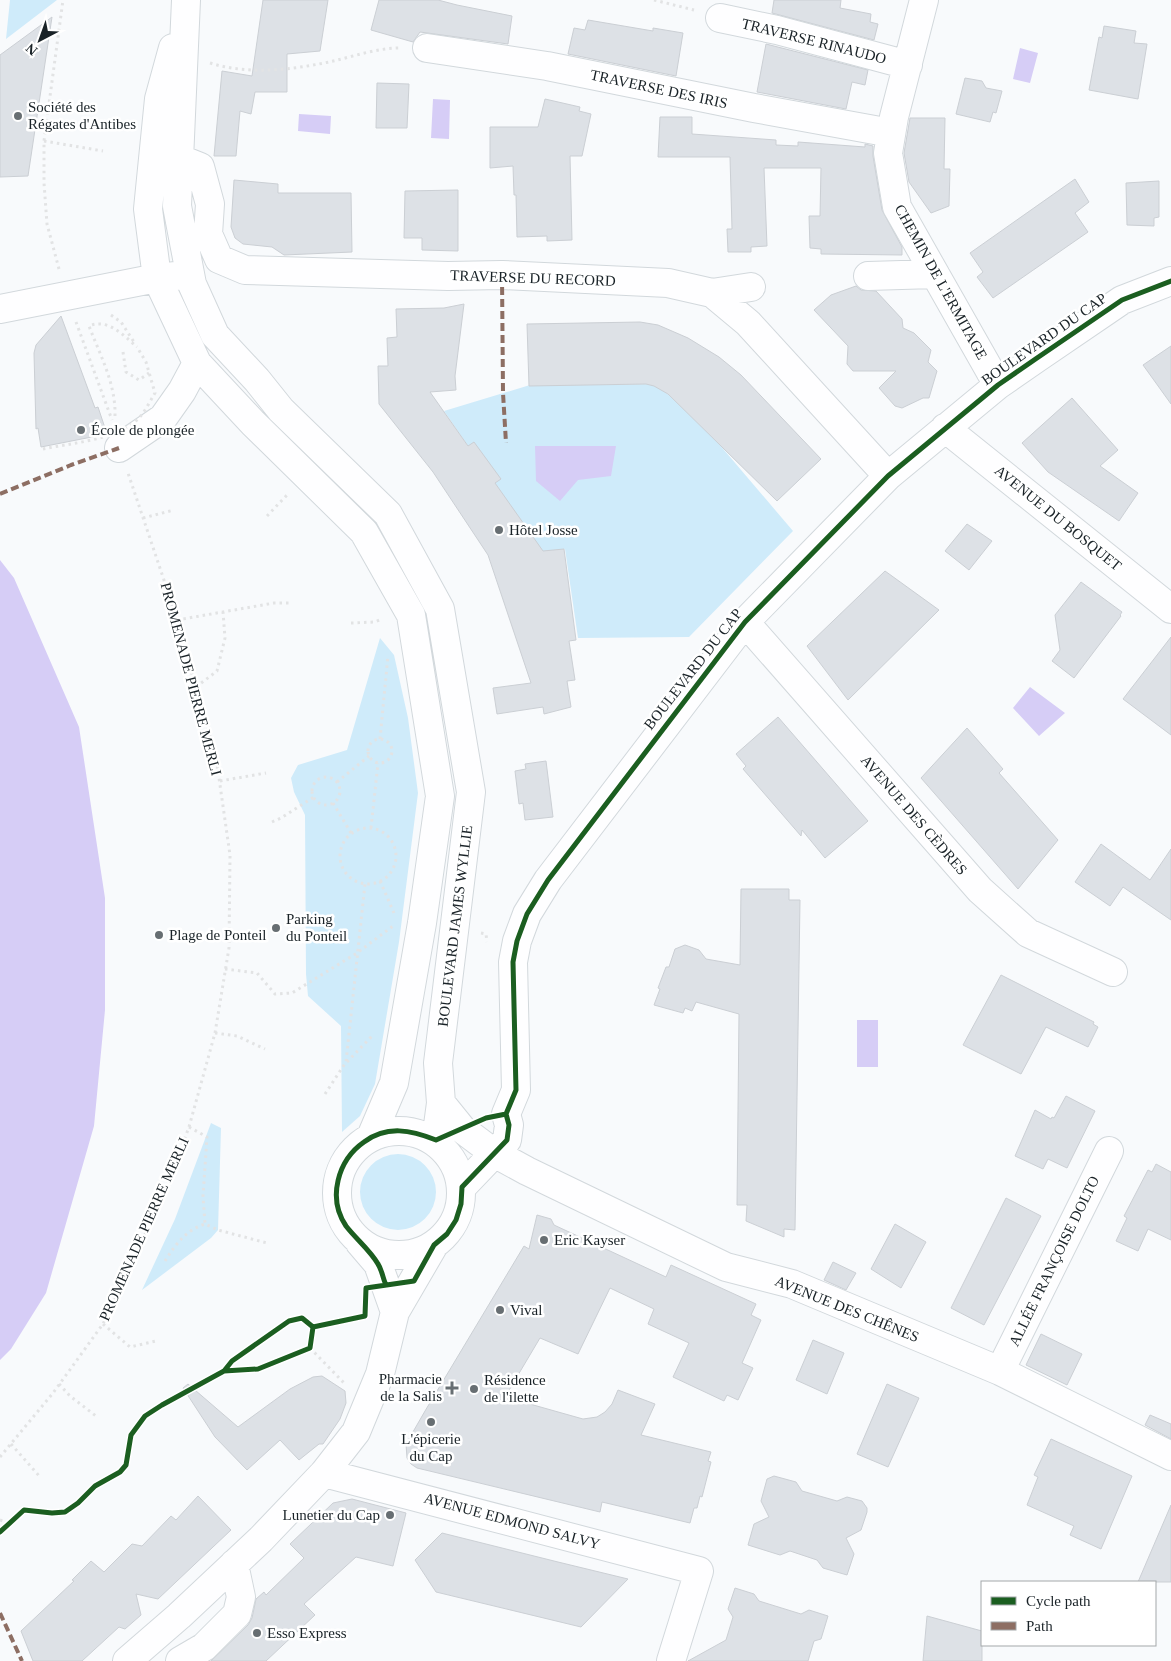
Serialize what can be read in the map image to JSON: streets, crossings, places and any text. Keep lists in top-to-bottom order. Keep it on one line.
{"streets":{"street":["TRAVERSE RINAUDO","TRAVERSE DES IRIS","TRAVERSE DU RECORD","CHEMIN DE L'ERMITAGE","BOULEVARD DU CAP","AVENUE DU BOSQUET","AVENUE DES CÈDRES","BOULEVARD JAMES WYLLIE","ALLÉE FRANÇOISE DOLTO","AVENUE DES CHÊNES","AVENUE EDMOND SALVY"],"path":["PROMENADE PIERRE MERLI"]},"crossings":[["TRAVERSE RINAUDO","CHEMIN DE L'ERMITAGE"],["TRAVERSE DES IRIS","CHEMIN DE L'ERMITAGE"],["TRAVERSE DU RECORD","BOULEVARD DU CAP"],["TRAVERSE DU RECORD","BOULEVARD JAMES WYLLIE"],["CHEMIN DE L'ERMITAGE","BOULEVARD DU CAP"],["BOULEVARD DU CAP","AVENUE DU BOSQUET"],["BOULEVARD DU CAP","AVENUE DES CÈDRES"],["BOULEVARD DU CAP","BOULEVARD JAMES WYLLIE"],["BOULEVARD DU CAP","AVENUE DES CHÊNES"],["BOULEVARD JAMES WYLLIE","AVENUE DES CHÊNES"],["ALLÉE FRANÇOISE DOLTO","AVENUE DES CHÊNES"]],"places":{"other":["Société des Régates d'Antibes","École de plongée","Hôtel Josse","Parking du Ponteil","Plage de Ponteil","Eric Kayser","Vival","Résidence de l'ilette","L'épicerie du Cap","Lunetier du Cap","Esso Express"],"health":["Pharmacie de la Salis"]},"legend":["Cycle path","Path"],"north":"bottom left"}
